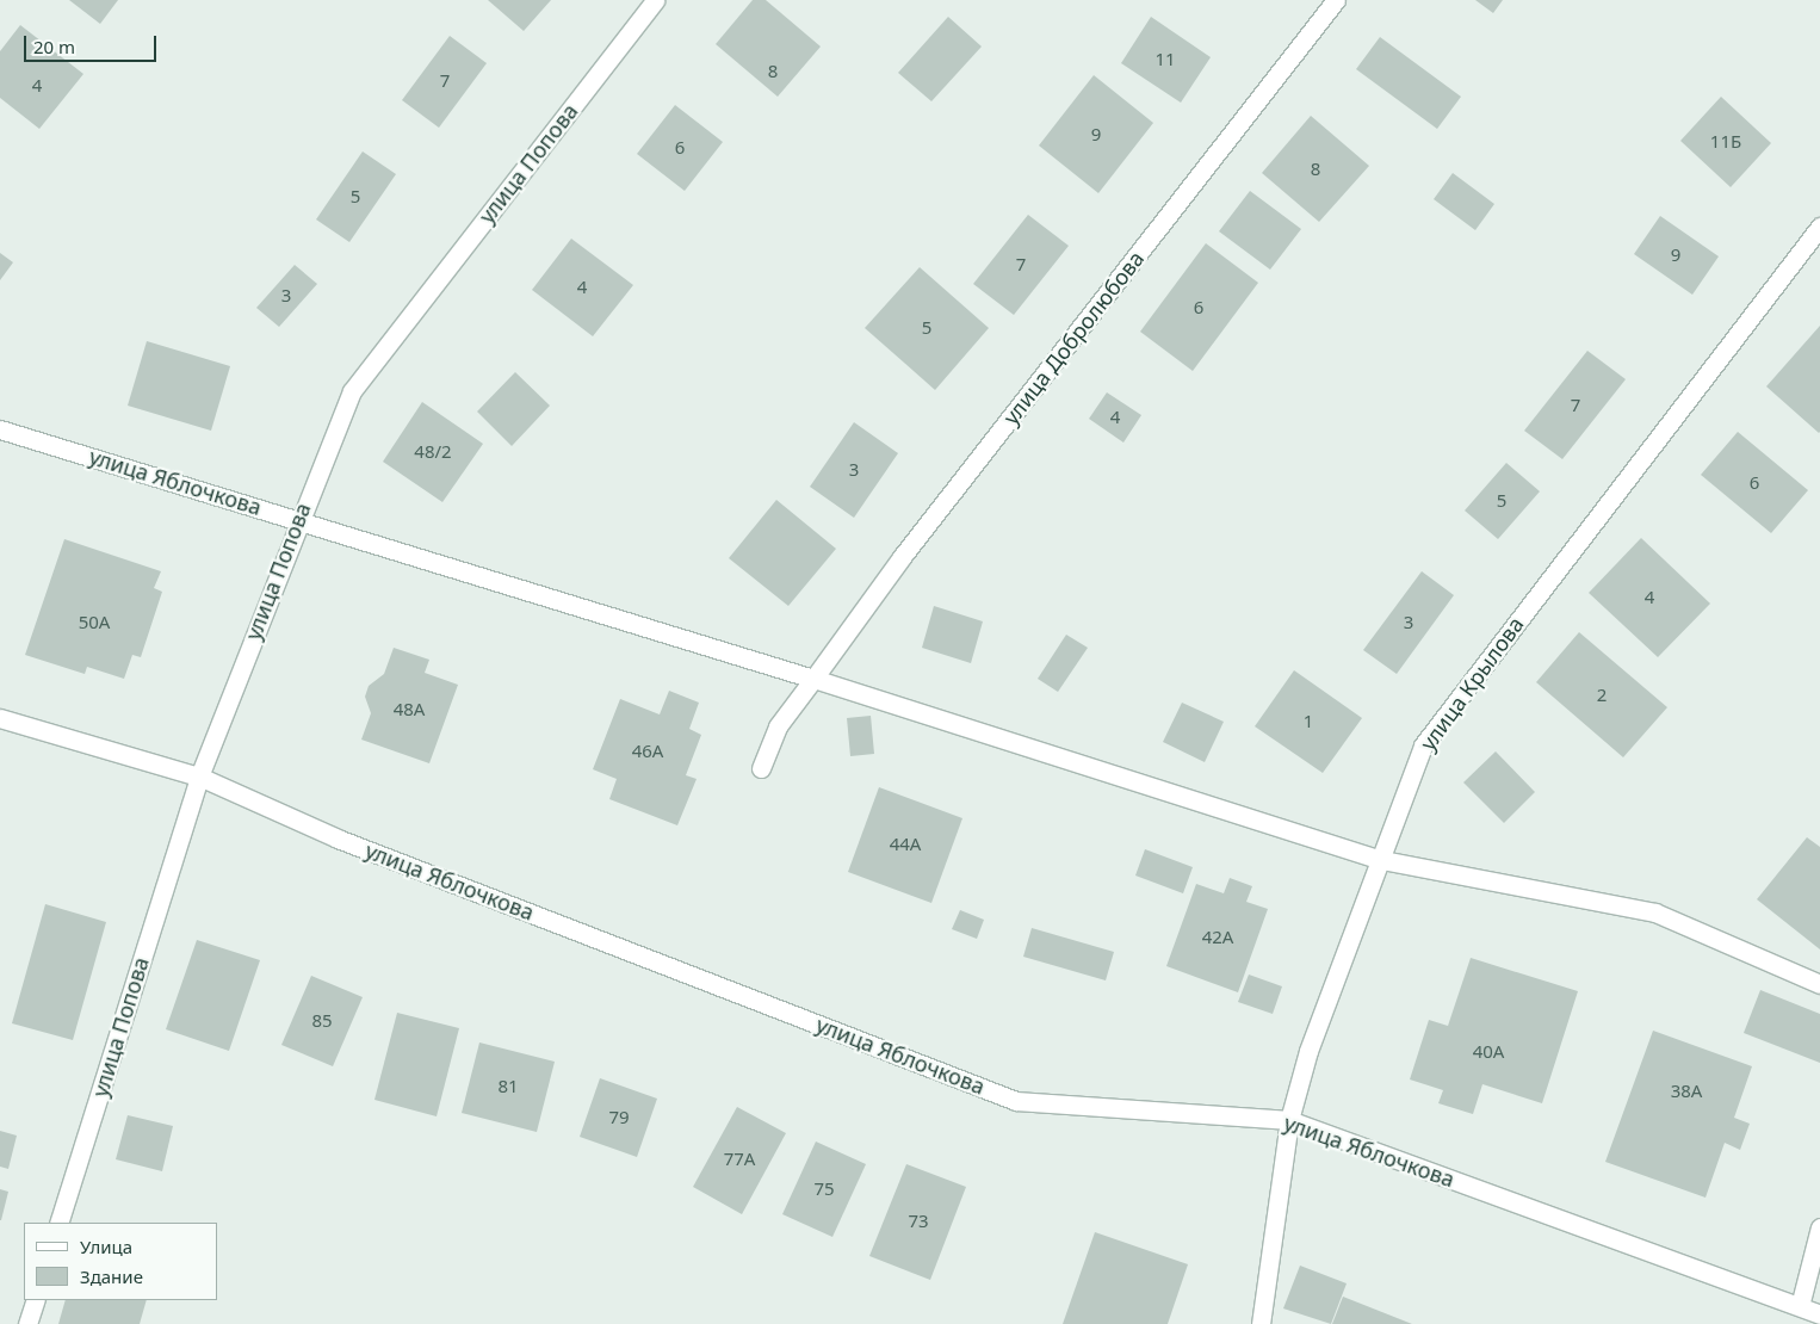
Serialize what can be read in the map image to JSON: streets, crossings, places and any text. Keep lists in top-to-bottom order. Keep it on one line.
{"streets":{"street":["улица Попова","улица Добролюбова","улица Яблочкова","улица Крылова"]},"crossings":[["улица Попова","улица Яблочкова"],["улица Добролюбова","улица Яблочкова"],["улица Яблочкова","улица Крылова"]],"house_numbers":["11","8","7","4","9","11Б","6","8","5","9","7","4","3","6","5","7","4","48/2","3","6","5","4","50А","3","2","48А","1","46А","44А","42А","85","40А","81","38А","79","77А","75","73"],"legend":["Улица","Здание"],"scale_bar":"20 m"}
